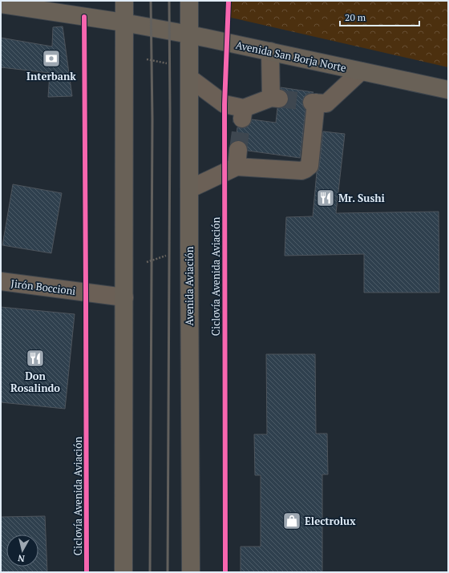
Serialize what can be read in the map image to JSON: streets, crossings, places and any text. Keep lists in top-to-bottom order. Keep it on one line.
{"streets":{"main road":["Avenida San Borja Norte","Avenida Aviación"],"street":["Jirón Boccioni"],"cycle path":["Ciclovía Avenida Aviación"]},"crossings":[["Avenida San Borja Norte","Avenida Aviación"]],"places":{"bank":["Interbank"],"restaurant":["Mr. Sushi","Don Rosalindo"],"shop":["Electrolux"]},"scale_bar":"20 m","north":"bottom"}
